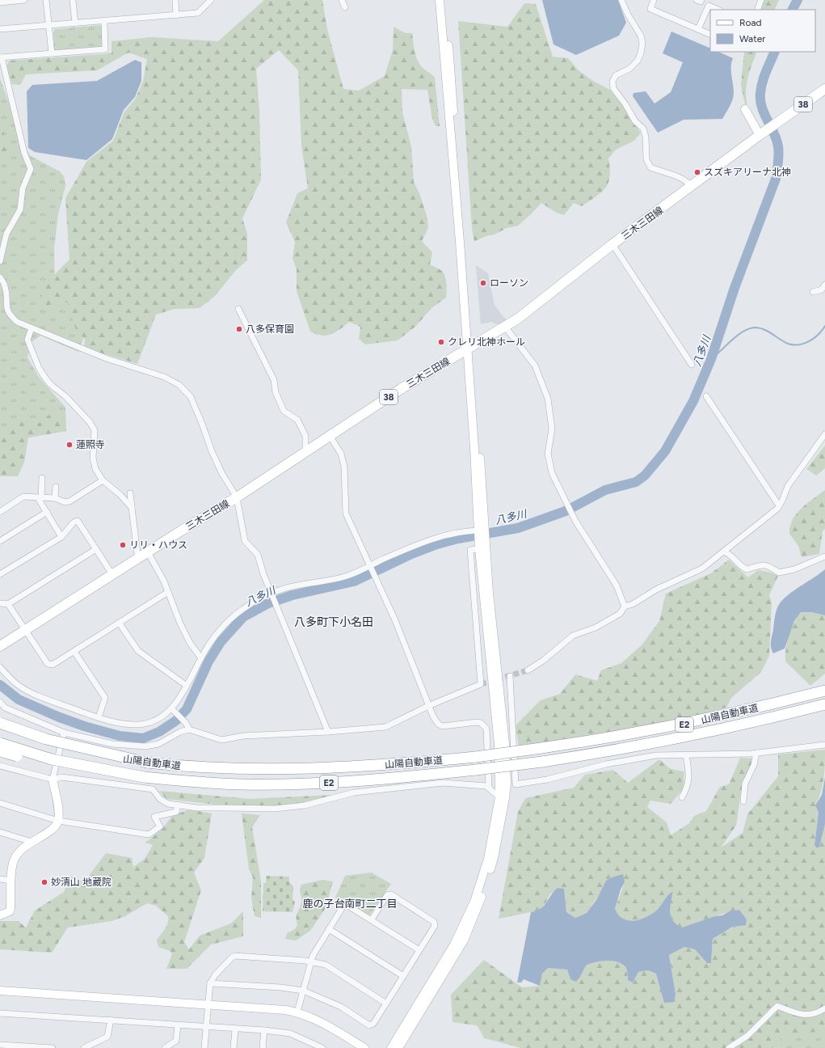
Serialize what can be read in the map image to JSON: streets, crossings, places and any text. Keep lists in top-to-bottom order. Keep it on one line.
{"streets":{"highway":["山陽自動車道","E2"],"main road":["38","三木三田線"]},"crossings":[["山陽自動車道","E2"]],"districts":["八多町下小名田","鹿の子台南町二丁目"],"water":["八多川"],"places":["スズキアリーナ北神","ローソン","八多保育園","クレリ北神ホール","蓮照寺","リリ・ハウス","妙清山 地蔵院"],"legend":["Road","Water"]}
